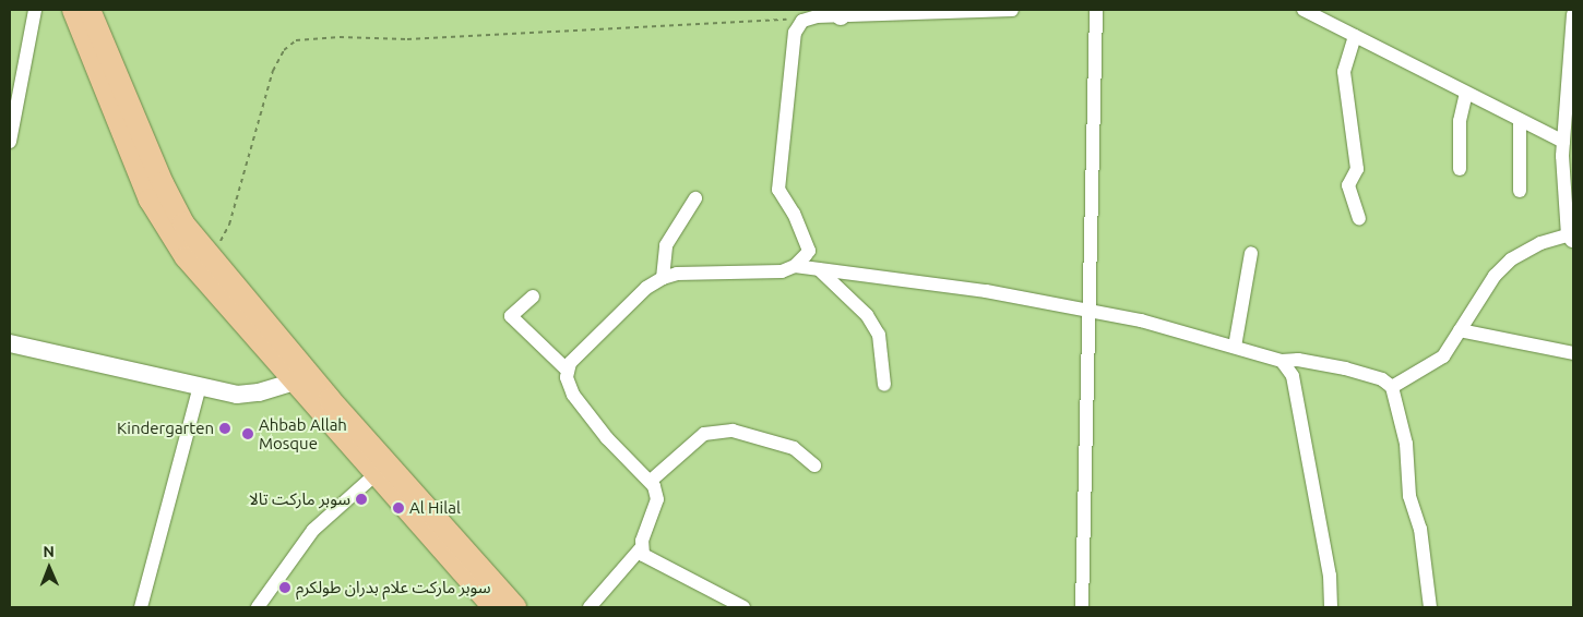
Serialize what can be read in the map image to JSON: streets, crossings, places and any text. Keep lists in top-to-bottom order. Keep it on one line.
{"places":["Kindergarten","Ahbab Allah Mosque","سوبر ماركت تالا","Al Hilal","سوبر ماركت علام بدران طولكرم"],"north":"top"}
